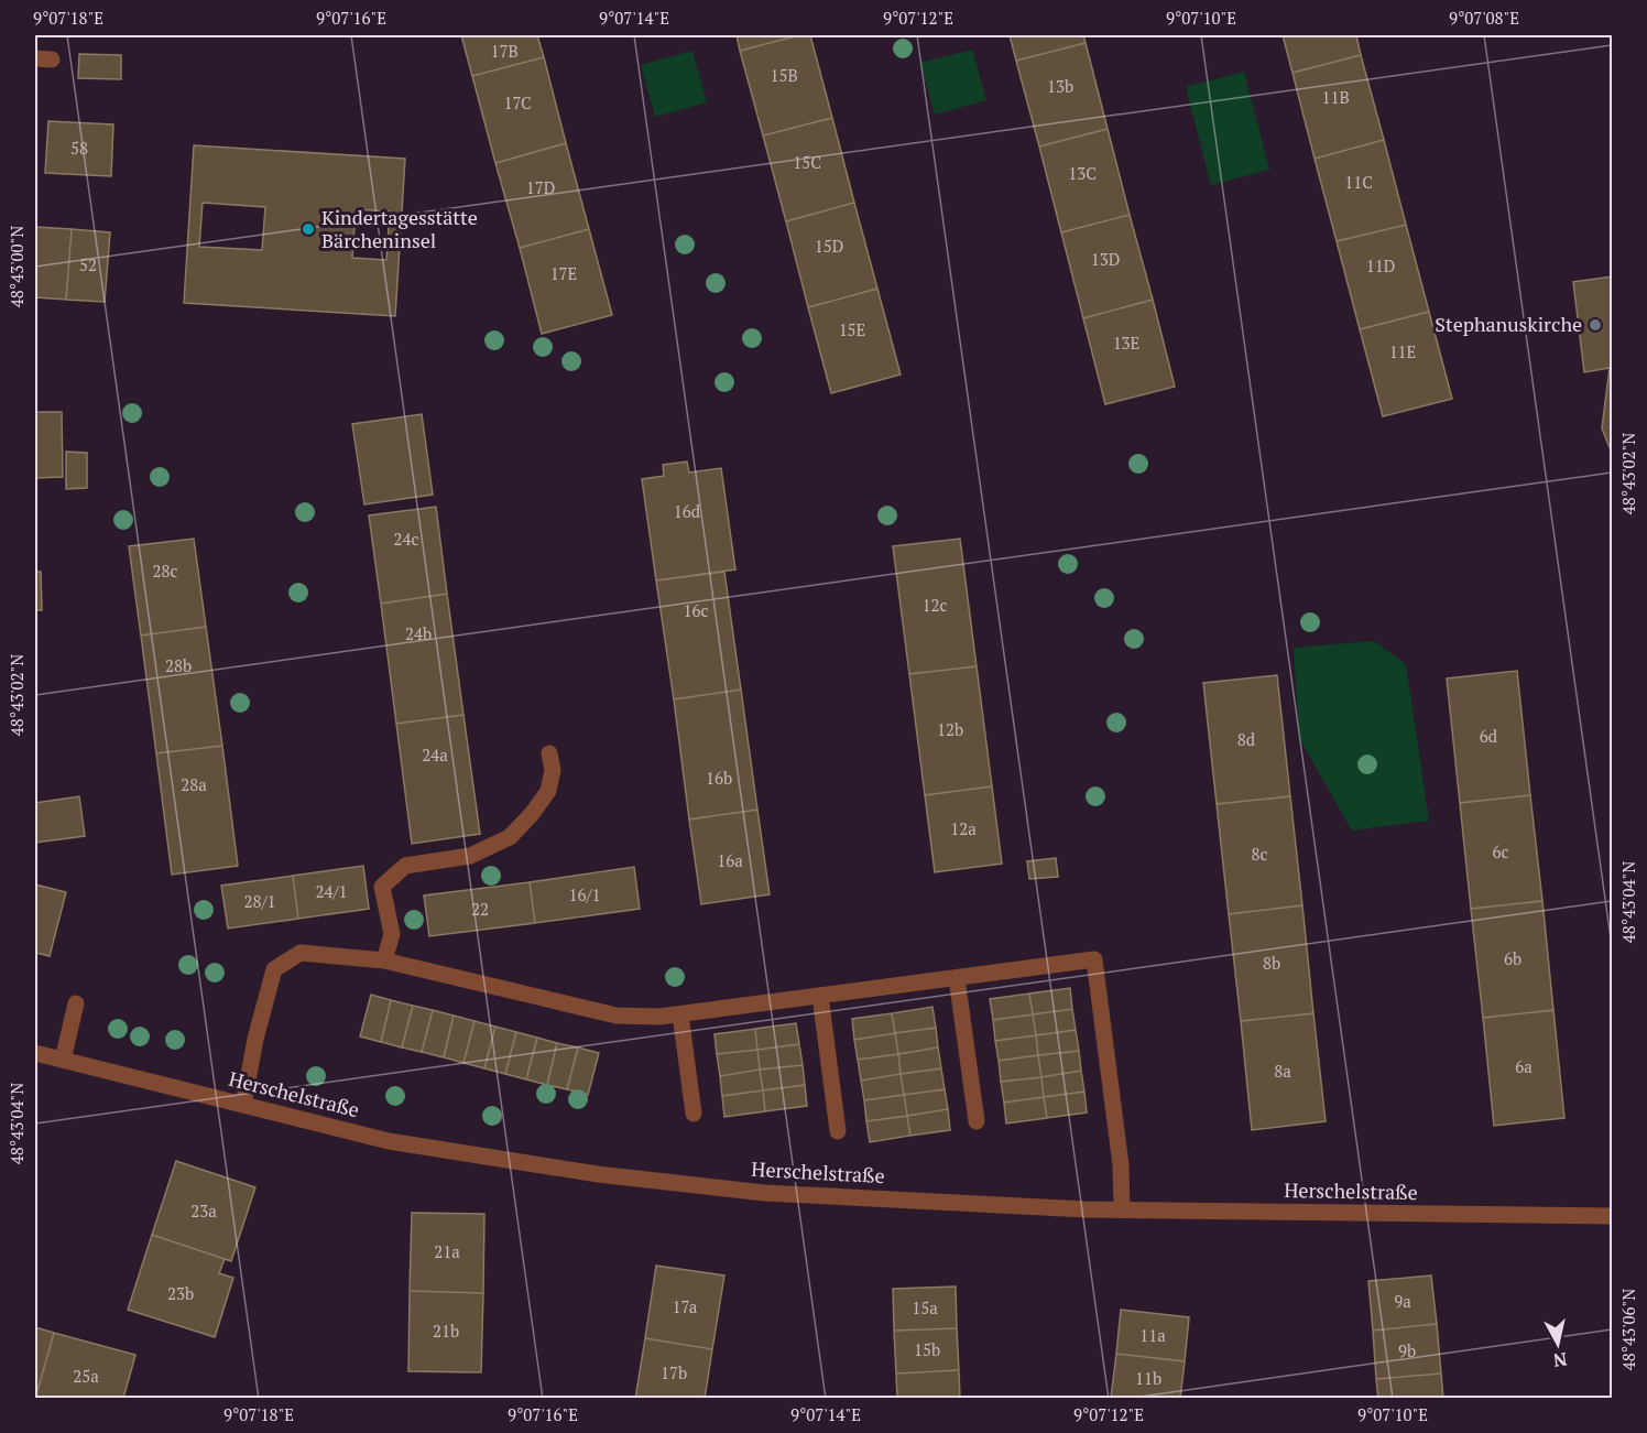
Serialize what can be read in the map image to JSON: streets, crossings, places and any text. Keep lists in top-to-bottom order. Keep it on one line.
{"streets":{"street":["Herschelstraße"]},"places":["Kindertagesstätte Bärcheninsel","Stephanuskirche"],"house_numbers":["17B","15B","13b","11B","17C","58","15C","13C","11C","17D","15D","13D","52","11D","17E","15E","13E","11E","16d","24c","28c","12c","16c","24b","28b","12b","6d","8d","24a","16b","28a","12a","6c","8c","16a","24/1","16/1","28/1","22","6b","8b","6a","8a","23a","21a","23b","9a","17a","15a","21b","11a","15b","9b","17b","25a","11b"],"north":"bottom","coordinates":["9°07'18\"E","9°07'16\"E","9°07'14\"E","9°07'12\"E","9°07'10\"E","9°07'08\"E","48°43'00\"N","48°43'02\"N","48°43'04\"N","48°43'06\"N"]}
